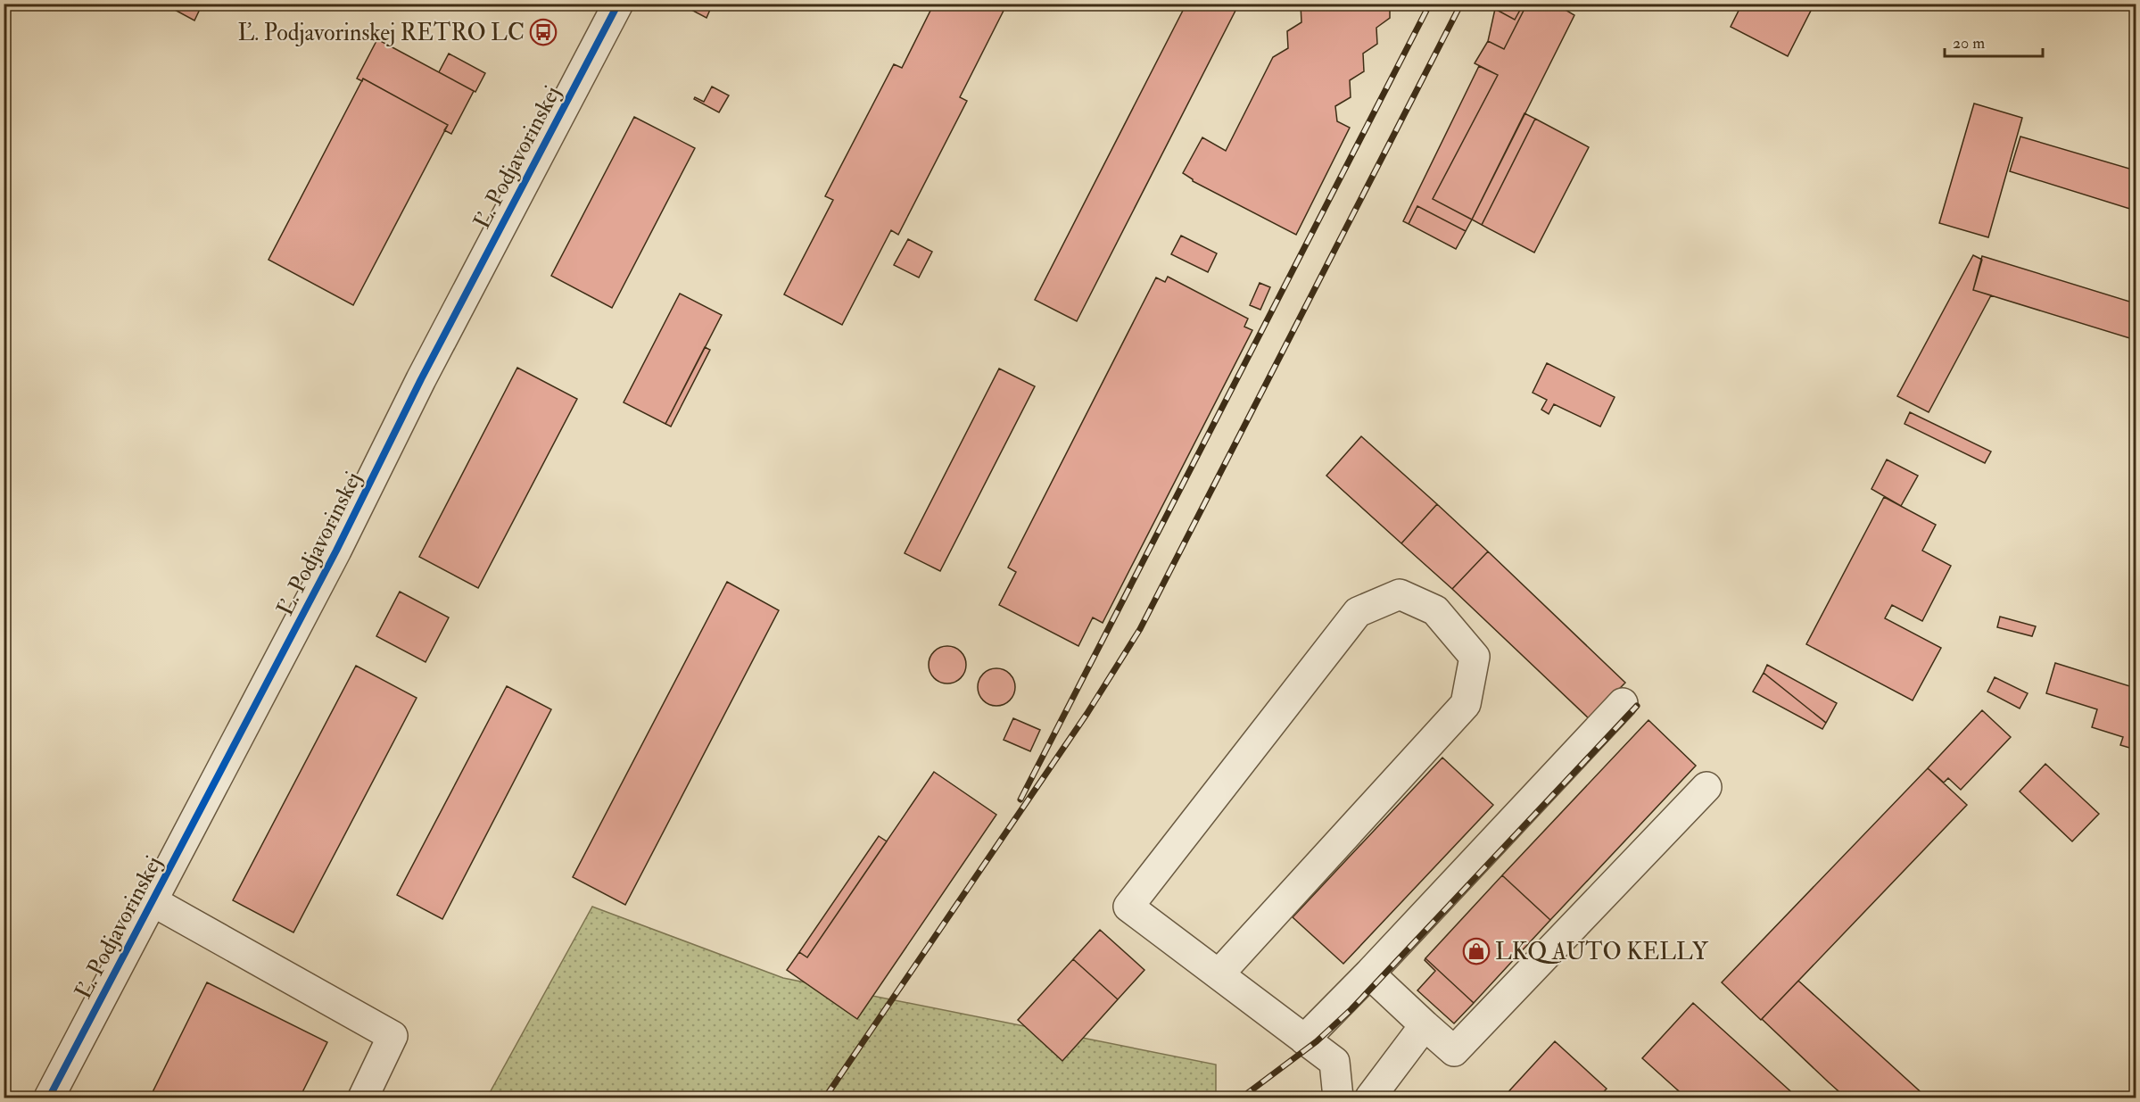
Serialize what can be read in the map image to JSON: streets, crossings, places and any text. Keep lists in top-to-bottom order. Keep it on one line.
{"streets":{"street":["Ľ. Podjavorinskej"]},"places":{"bus stop":["Ľ. Podjavorinskej RETRO LC"],"shop":["LKQ AUTO KELLY"]},"scale_bar":"20 m"}
